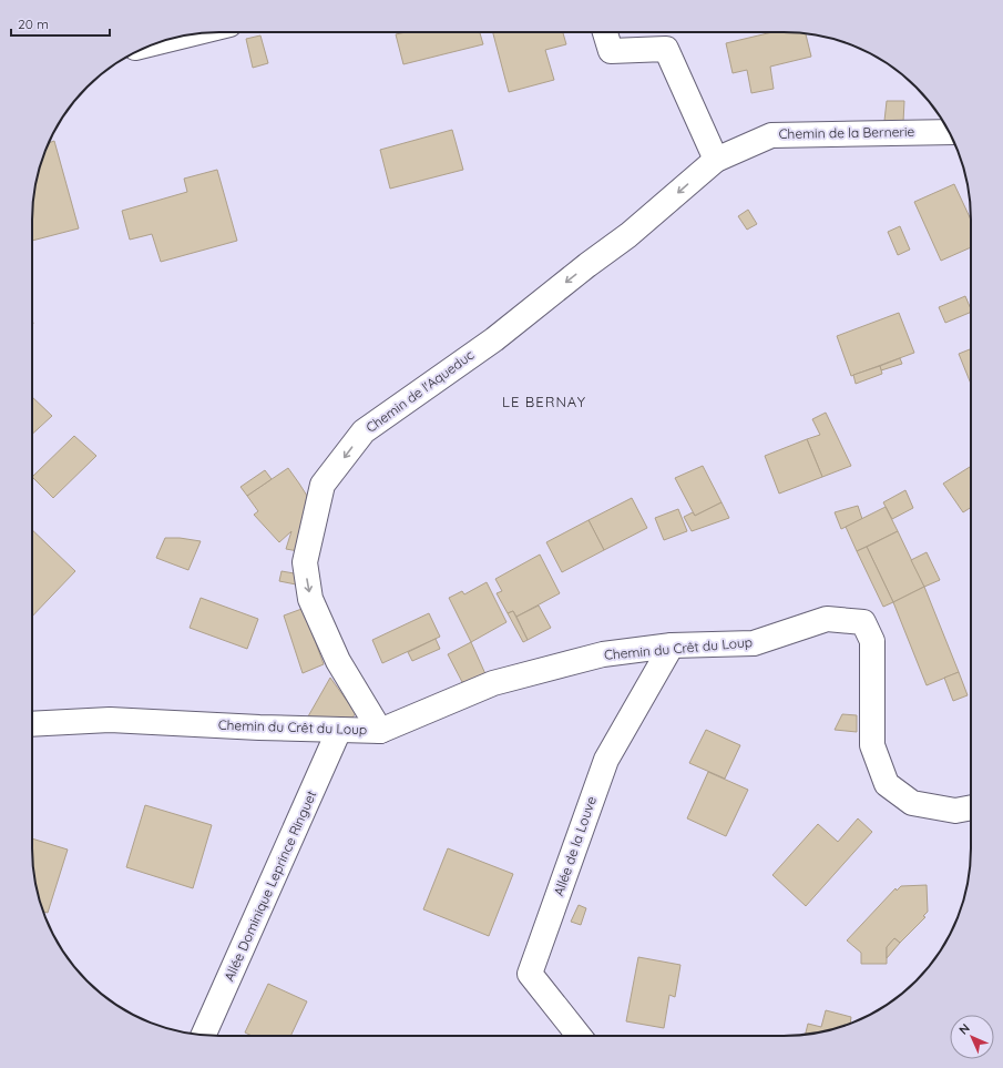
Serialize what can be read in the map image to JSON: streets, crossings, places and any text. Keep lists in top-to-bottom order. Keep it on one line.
{"streets":{"street":["Chemin de la Bernerie","Chemin de l'Aqueduc","Chemin du Crêt du Loup","Allée de la Louve","Allée Dominique Leprince Ringuet"]},"crossings":[["Chemin de la Bernerie","Chemin de l'Aqueduc"],["Chemin de l'Aqueduc","Chemin du Crêt du Loup"],["Chemin du Crêt du Loup","Allée de la Louve"],["Chemin du Crêt du Loup","Allée Dominique Leprince Ringuet"]],"one_way":["Chemin de l'Aqueduc"],"districts":["LE BERNAY"],"scale_bar":"20 m","north":"top left"}
